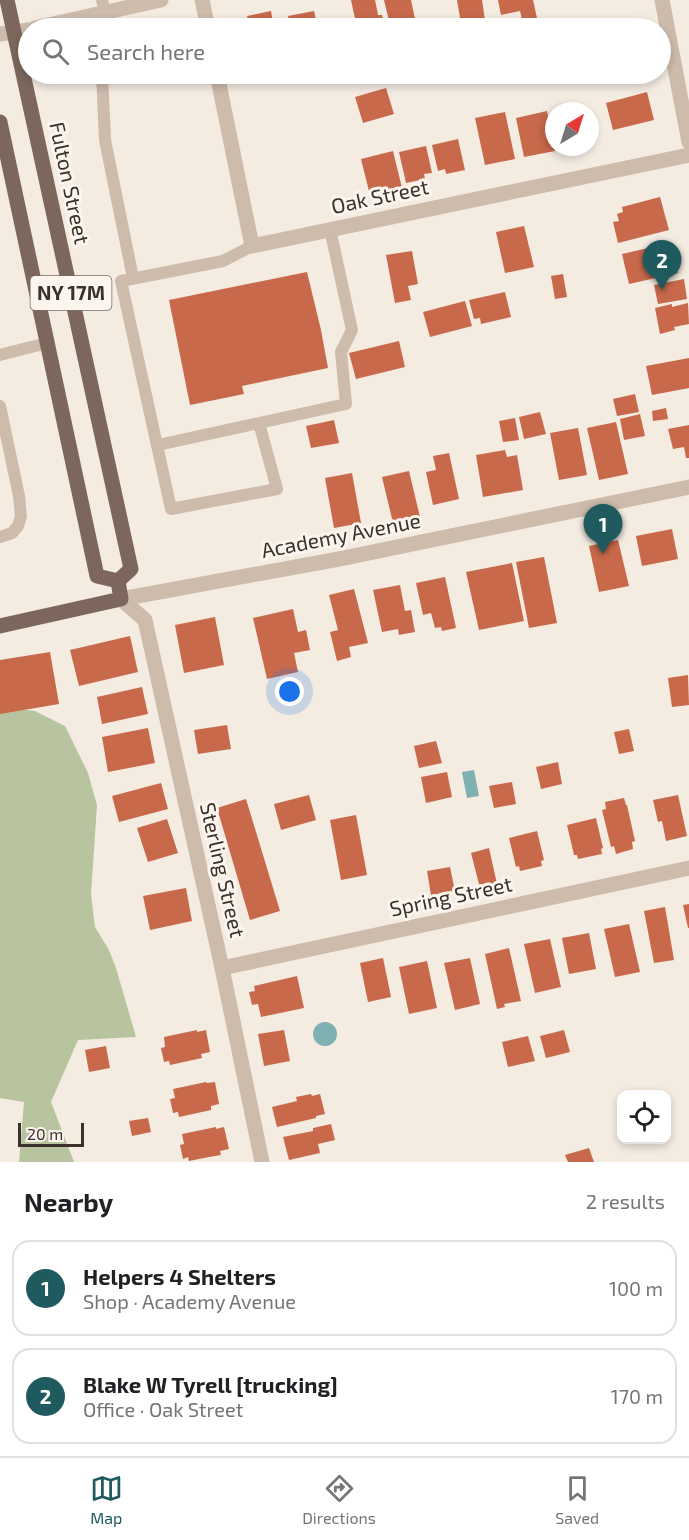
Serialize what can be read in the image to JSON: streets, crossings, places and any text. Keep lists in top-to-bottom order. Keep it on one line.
{"streets":{"main road":["Fulton Street","NY 17M","Academy Avenue"],"street":["Oak Street","Sterling Street","Spring Street"]},"crossings":[["Fulton Street","NY 17M"],["Academy Avenue","Sterling Street"],["Sterling Street","Spring Street"]],"scale_bar":"20 m","north":"top right","page":{"search":"Search here","pins":["2","1"],"scale":"20 m","heading":["Nearby","2 results"],"list":[{"mark":"1","name":"Helpers 4 Shelters","note":"Shop · Academy Avenue","value":"100 m"},{"mark":"2","name":"Blake W Tyrell [trucking]","note":"Office · Oak Street","value":"170 m"}],"nav":["Map","Directions","Saved"]}}
